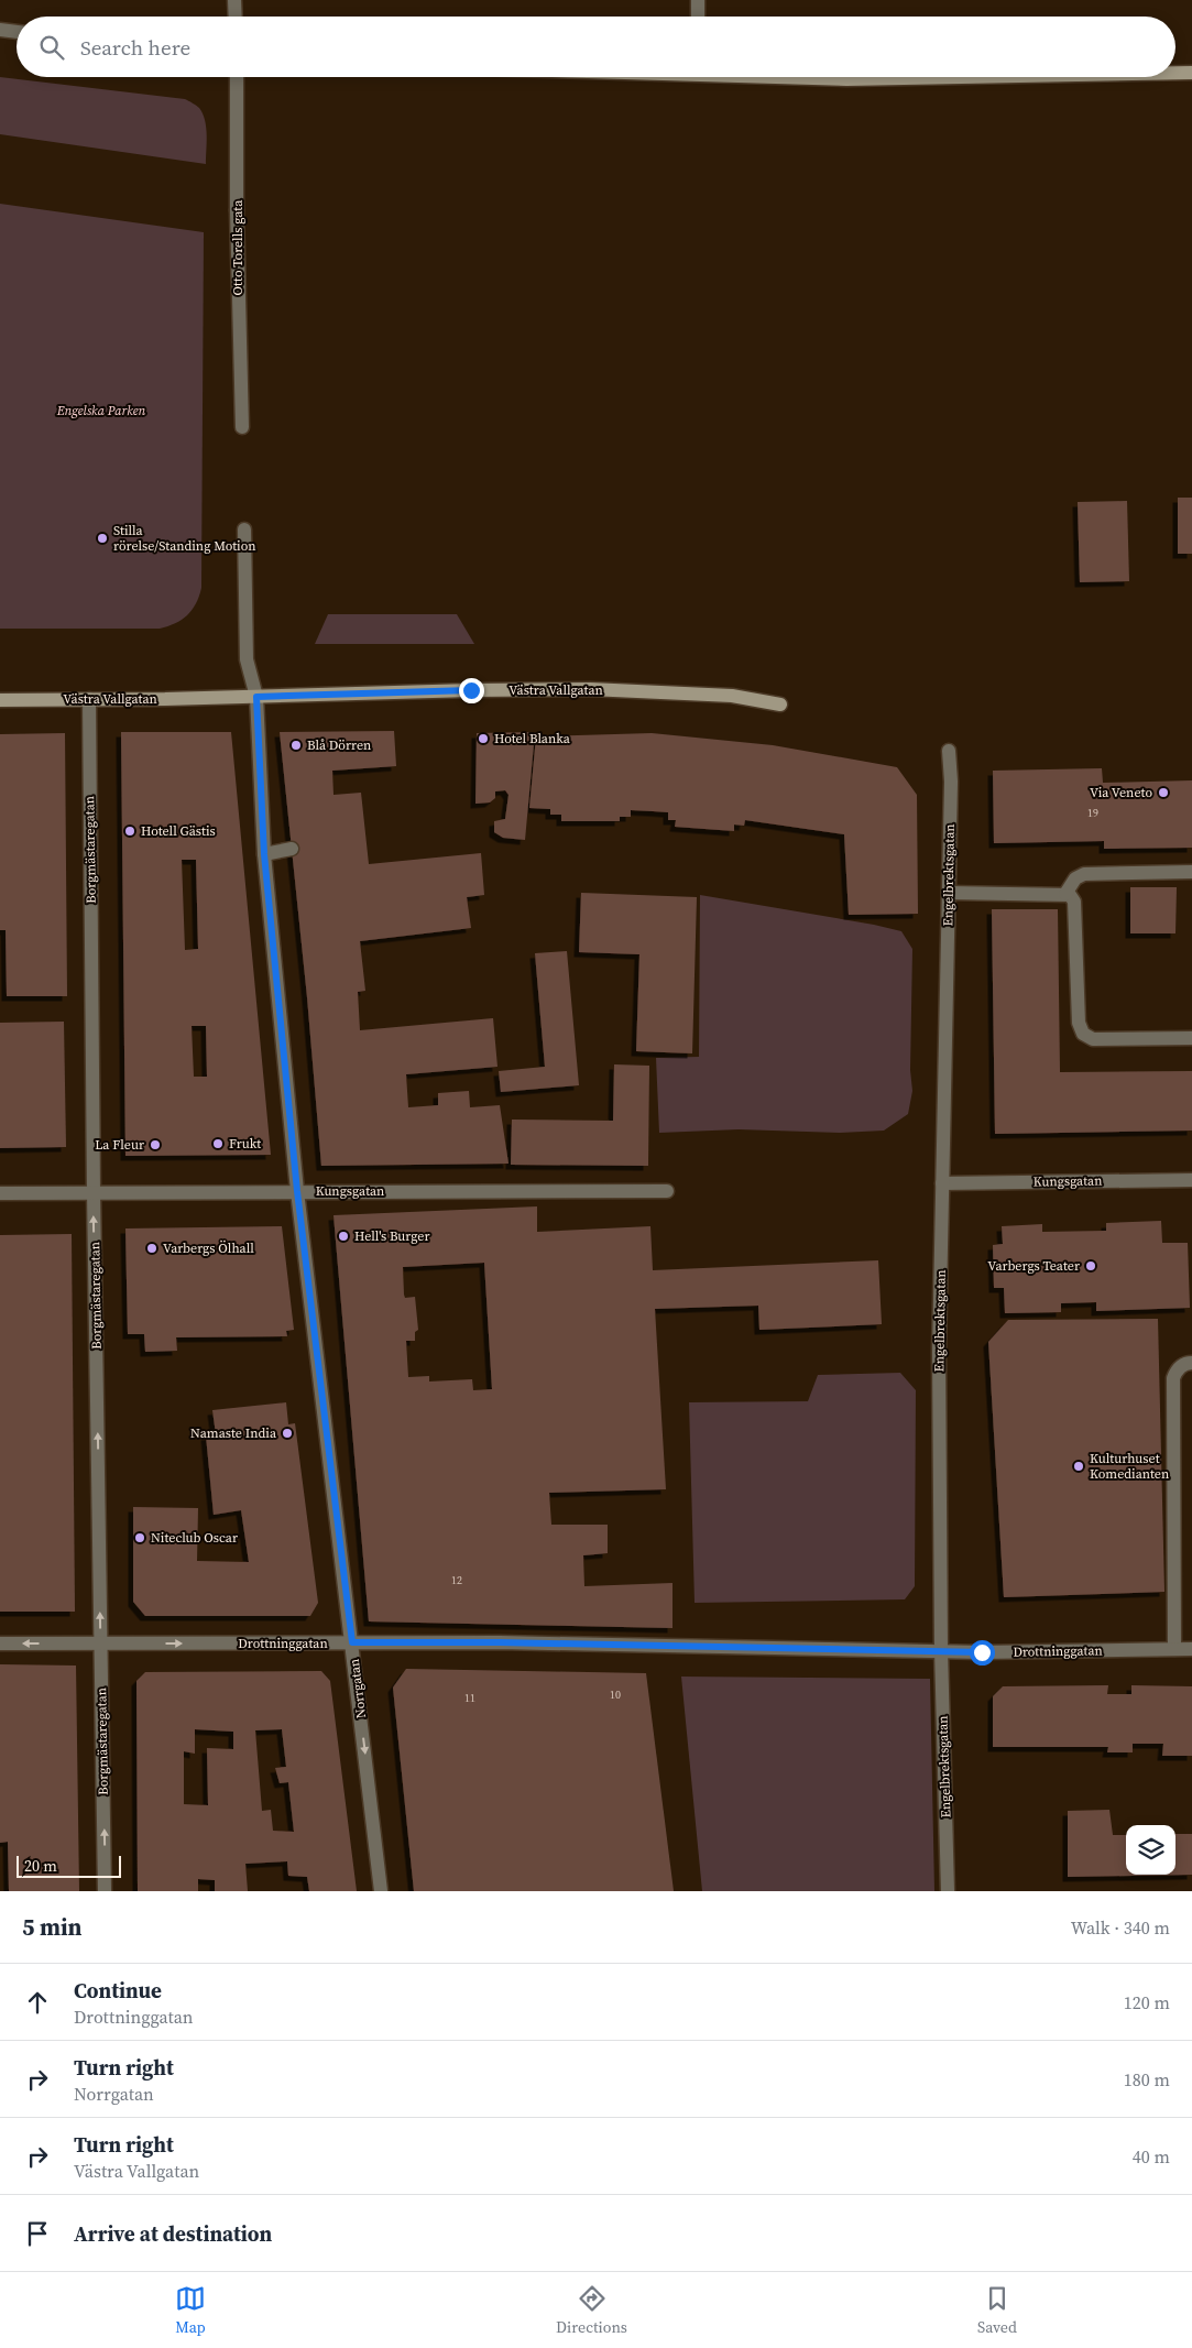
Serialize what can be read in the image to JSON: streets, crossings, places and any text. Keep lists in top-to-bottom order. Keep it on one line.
{"streets":{"street":["Otto Torells gata","Västra Vallgatan","Borgmästaregatan","Engelbrektsgatan","Kungsgatan","Drottninggatan","Norrgatan"]},"crossings":[["Västra Vallgatan","Borgmästaregatan"],["Västra Vallgatan","Norrgatan"],["Borgmästaregatan","Kungsgatan"],["Borgmästaregatan","Drottninggatan"],["Engelbrektsgatan","Kungsgatan"],["Engelbrektsgatan","Drottninggatan"],["Kungsgatan","Norrgatan"],["Drottninggatan","Norrgatan"]],"one_way":["Borgmästaregatan"],"parks":["Engelska Parken"],"places":["Stilla rörelse/Standing Motion","Hotel Blanka","Blå Dörren","Via Veneto","Hotell Gästis","Frukt","La Fleur","Hell's Burger","Varbergs Ölhall","Varbergs Teater","Namaste India","Kulturhuset Komedianten","Niteclub Oscar"],"house_numbers":["19","12","10","11"],"scale_bar":"20 m","page":{"search":"Search here","scale":"20 m","heading":["5 min","Walk · 340 m"],"list":[["Continue","Drottninggatan","120 m"],["Turn right","Norrgatan","180 m"],["Turn right","Västra Vallgatan","40 m"],"Arrive at destination"],"nav":["Map","Directions","Saved"]}}
